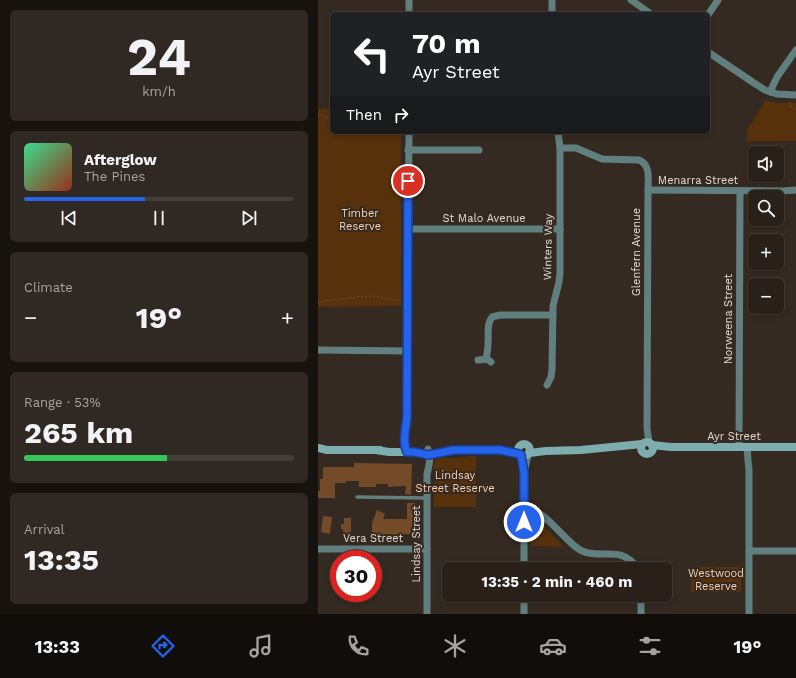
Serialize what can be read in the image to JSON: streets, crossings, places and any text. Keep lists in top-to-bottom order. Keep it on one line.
{"streets":{"street":["Menarra Street","St Malo Avenue","Winters Way","Glenfern Avenue","Norweena Street","Ayr Street","Vera Street","Lindsay Street"]},"crossings":[["Menarra Street","Glenfern Avenue"],["Menarra Street","Norweena Street"],["St Malo Avenue","Winters Way"],["Winters Way","Glenfern Avenue"],["Glenfern Avenue","Ayr Street"],["Norweena Street","Ayr Street"],["Ayr Street","Lindsay Street"],["Vera Street","Lindsay Street"]],"parks":["Timber Reserve","Lindsay Street Reserve","Westwood Reserve"],"page":{"tile":[["24","km/h"],"Climate",["Range · 53%","265 km"],["Arrival","13:35"]],"turn":["70 m","Ayr Street"],"then":"Then","song":["Afterglow","The Pines"],"map_buttons":["+","−"],"heat":["−","19°","+"],"limit":"30","trip":"13:35 · 2 min · 460 m","tabs":["13:33","19°"]}}
